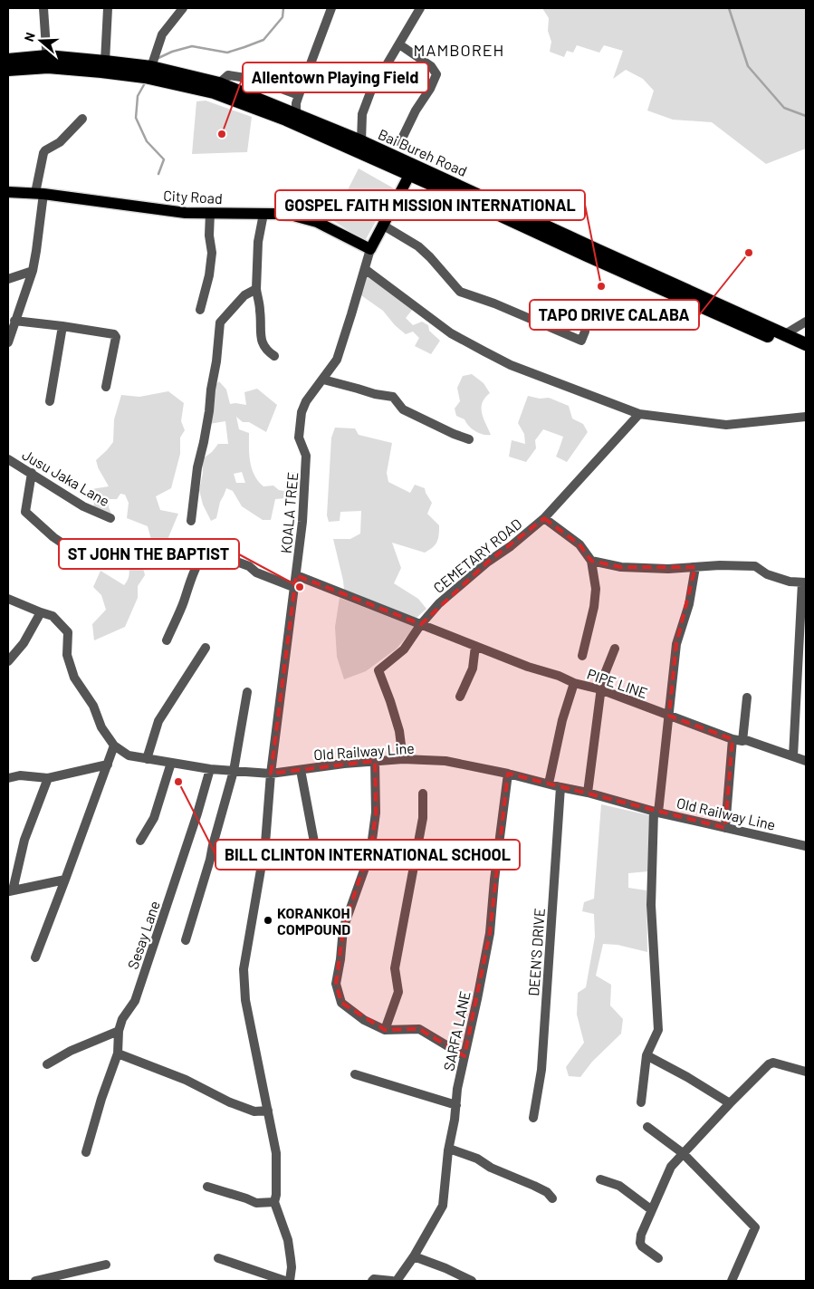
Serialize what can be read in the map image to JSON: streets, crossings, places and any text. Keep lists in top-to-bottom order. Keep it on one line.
{"streets":{"highway":["Bai Bureh Road"],"main road":["City Road"],"street":["Jusu Jaka Lane","KOALA TREE","CEMETARY ROAD","PIPE LINE","Old Railway Line","Sesay Lane","DEEN'S DRIVE","SARFA LANE"]},"crossings":[["City Road","KOALA TREE"],["KOALA TREE","PIPE LINE"],["KOALA TREE","Old Railway Line"],["CEMETARY ROAD","PIPE LINE"],["CEMETARY ROAD","Old Railway Line"],["Old Railway Line","Sesay Lane"],["Old Railway Line","DEEN'S DRIVE"],["Old Railway Line","SARFA LANE"]],"districts":["MAMBOREH"],"places":["Allentown Playing Field","TAPO DRIVE CALABA","GOSPEL FAITH MISSION INTERNATIONAL","ST JOHN THE BAPTIST","BILL CLINTON INTERNATIONAL SCHOOL","KORANKOH COMPOUND"],"north":"left"}
